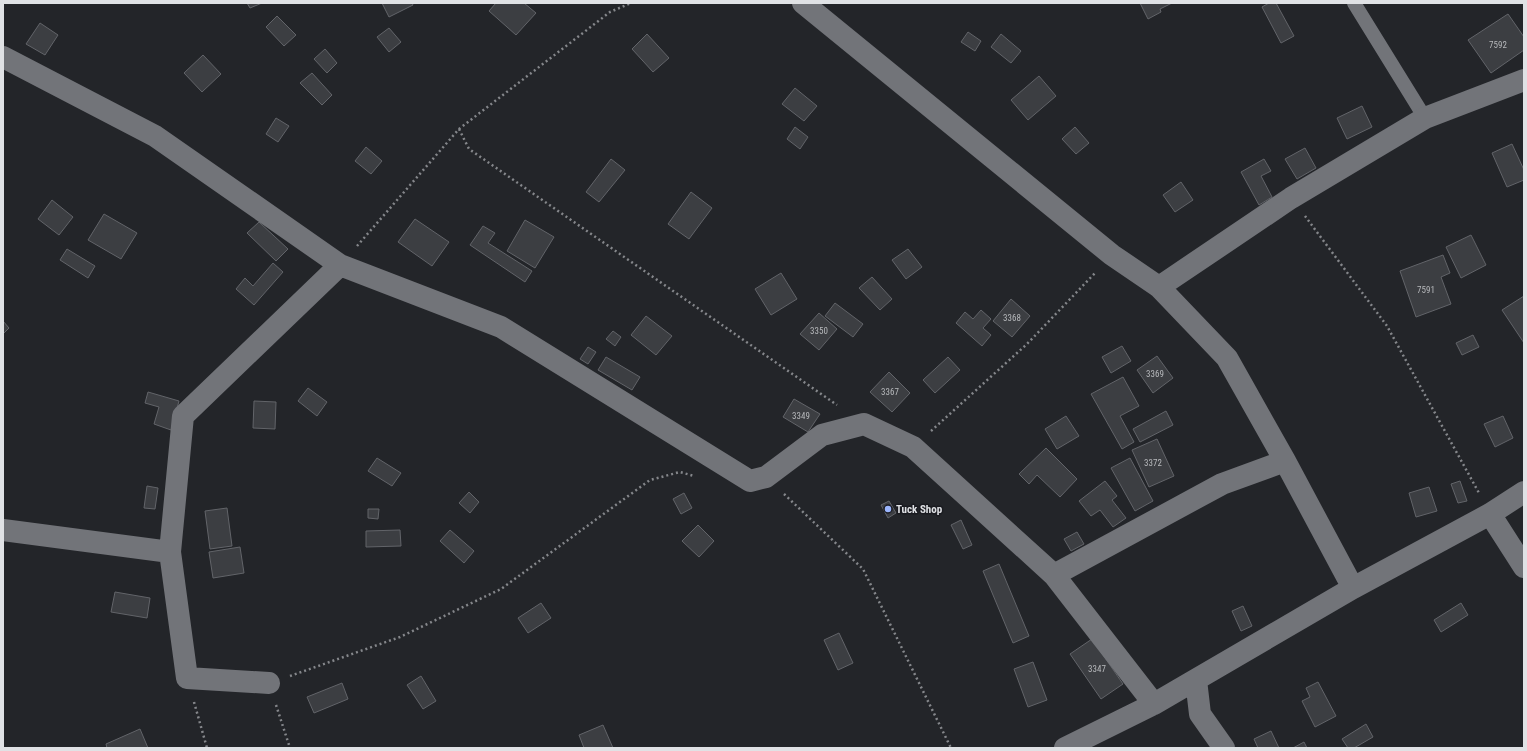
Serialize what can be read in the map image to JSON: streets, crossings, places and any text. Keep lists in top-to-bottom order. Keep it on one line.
{"places":["Tuck Shop"],"house_numbers":["7592","7591","3368","3350","3369","3367","3349","3372","3347"]}
